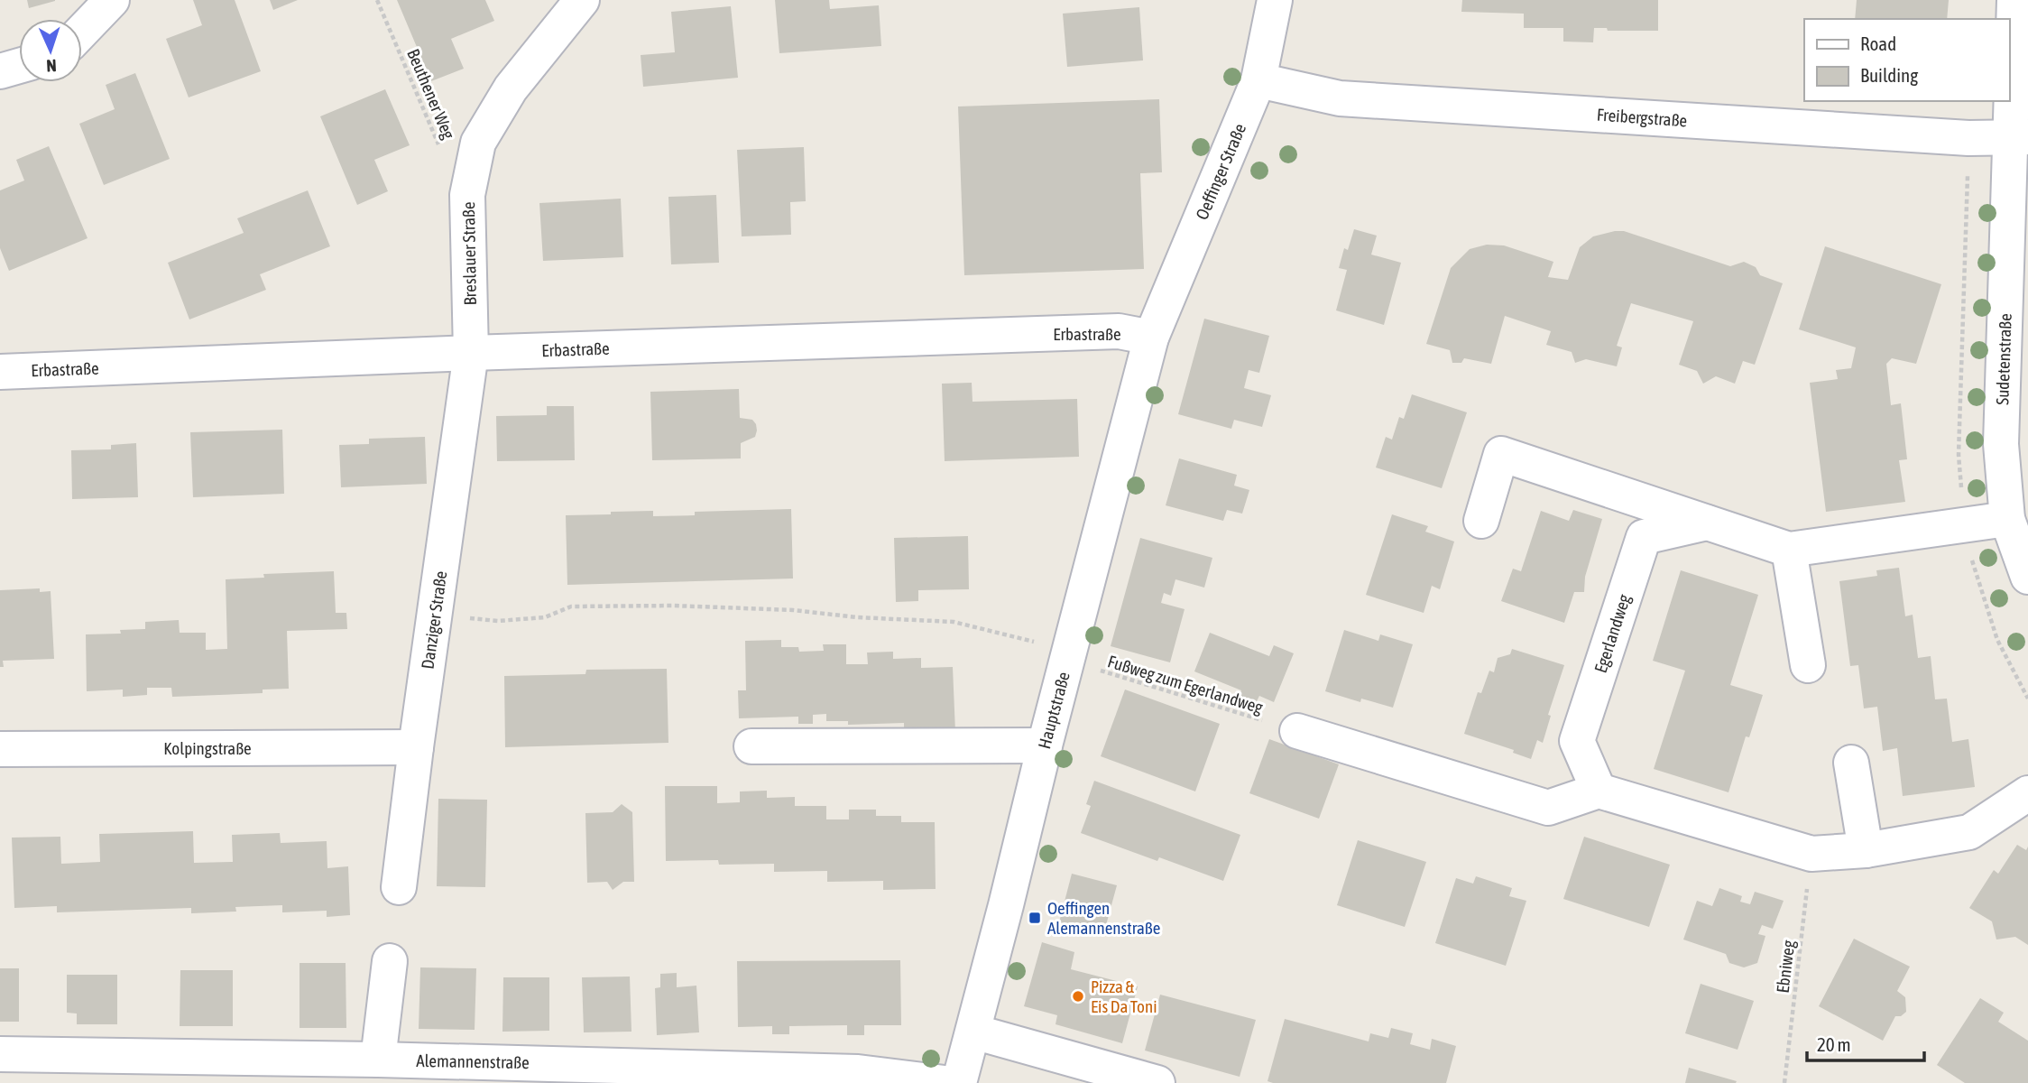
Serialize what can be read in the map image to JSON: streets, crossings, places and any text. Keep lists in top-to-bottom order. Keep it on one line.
{"streets":{"street":["Freibergstraße","Oeffinger Straße","Breslauer Straße","Erbastraße","Sudetenstraße","Danziger Straße","Egerlandweg","Hauptstraße","Kolpingstraße","Alemannenstraße"],"path":["Beuthener Weg","Fußweg zum Egerlandweg","Ebniweg"]},"crossings":[["Freibergstraße","Oeffinger Straße"],["Freibergstraße","Sudetenstraße"],["Oeffinger Straße","Erbastraße"],["Oeffinger Straße","Hauptstraße"],["Breslauer Straße","Erbastraße"],["Breslauer Straße","Danziger Straße"],["Erbastraße","Danziger Straße"],["Erbastraße","Hauptstraße"],["Danziger Straße","Fußweg zum Egerlandweg"],["Danziger Straße","Kolpingstraße"],["Fußweg zum Egerlandweg","Hauptstraße"]],"places":{"transit":["Oeffingen Alemannenstraße"],"other":["Pizza & Eis Da Toni"]},"legend":["Road","Building"],"scale_bar":"20 m","north":"bottom"}
